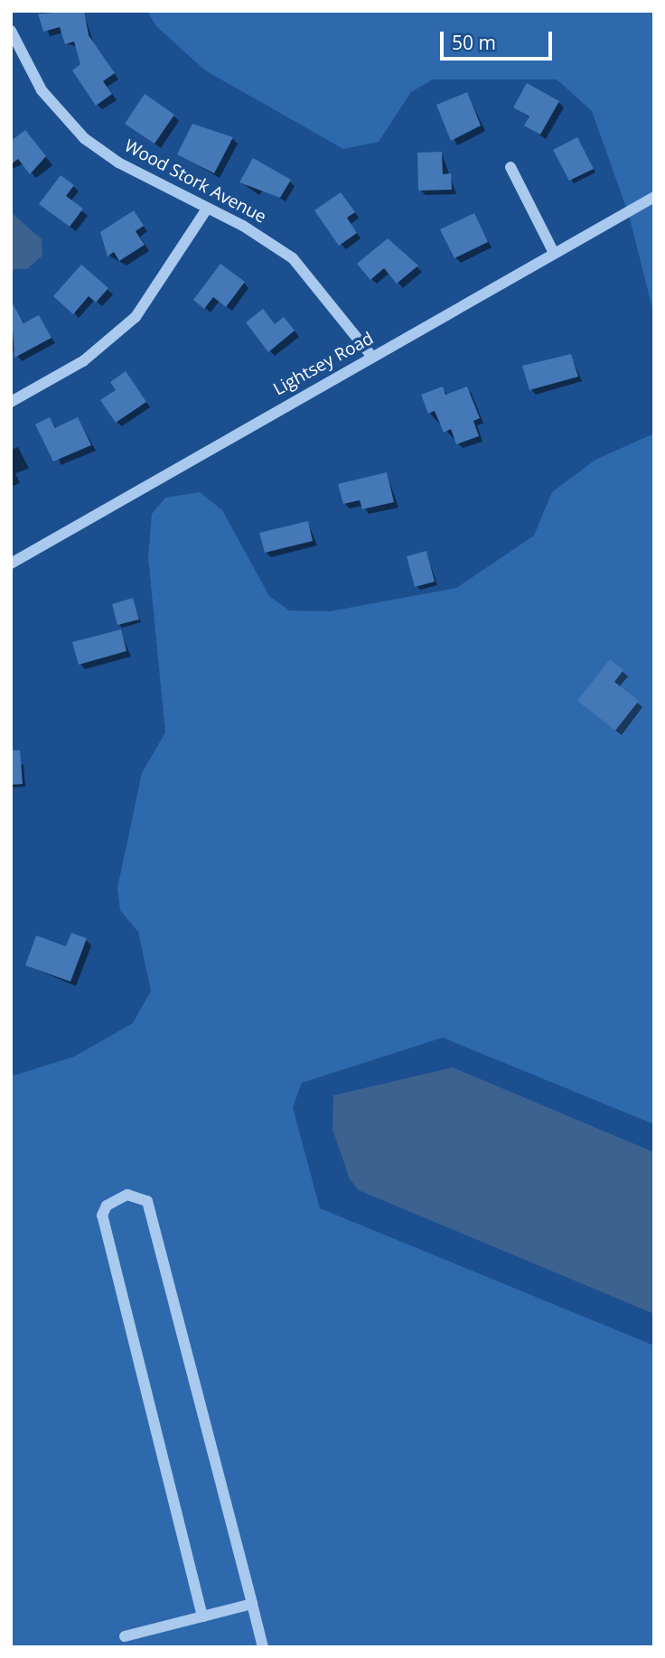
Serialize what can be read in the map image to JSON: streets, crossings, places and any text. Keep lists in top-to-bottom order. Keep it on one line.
{"streets":{"street":["Wood Stork Avenue","Lightsey Road"]},"crossings":[["Wood Stork Avenue","Lightsey Road"]],"scale_bar":"50 m"}
